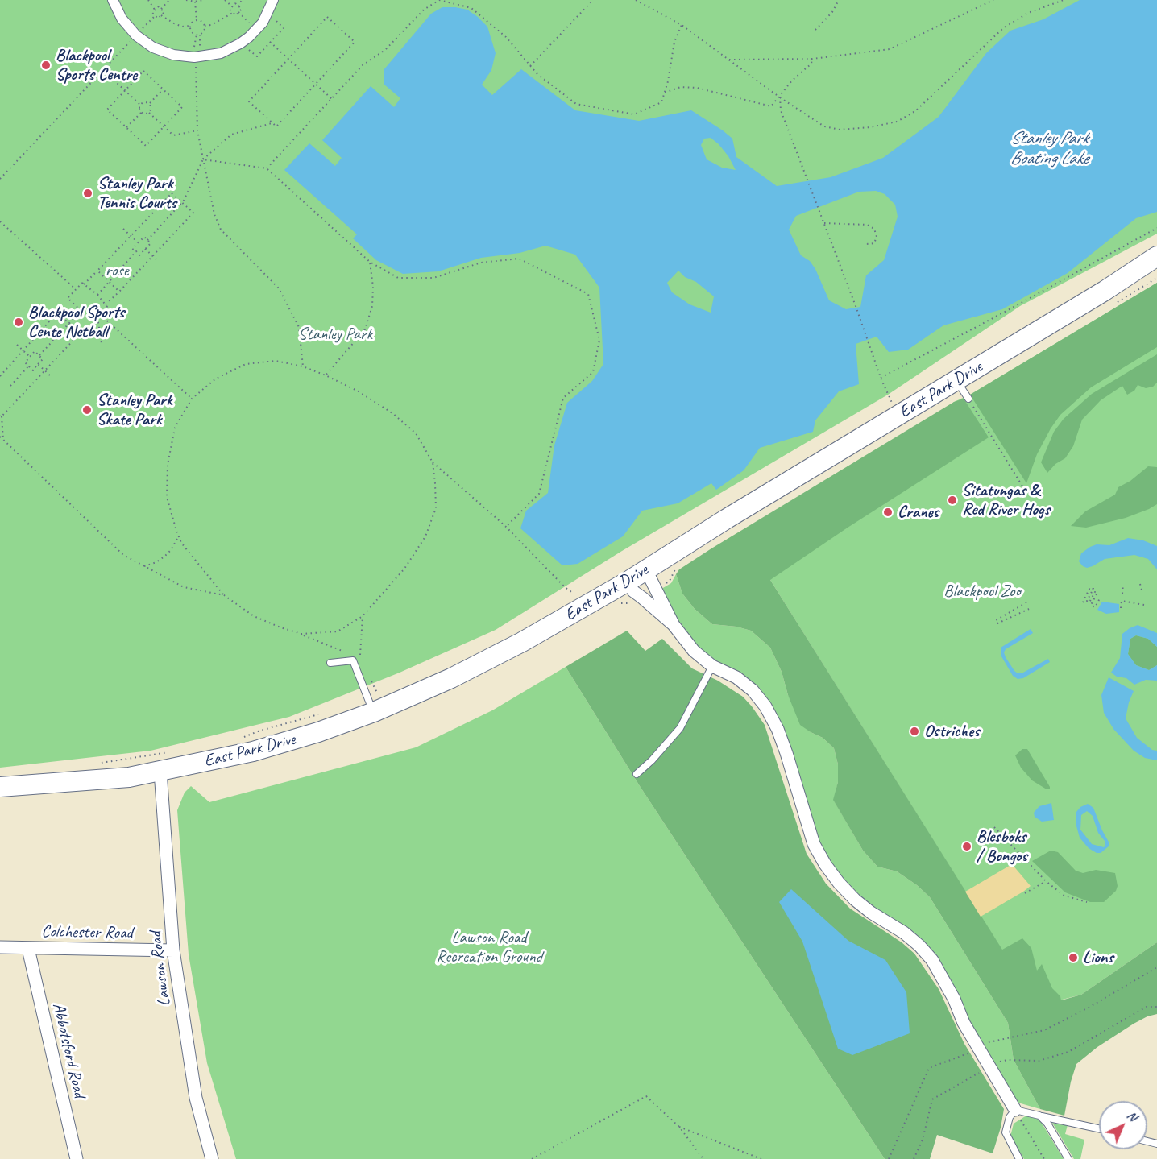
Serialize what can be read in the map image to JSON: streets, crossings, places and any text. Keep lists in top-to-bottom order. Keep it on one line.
{"streets":{"main road":["East Park Drive"],"street":["Colchester Road","Lawson Road","Abbotsford Road"]},"crossings":[["East Park Drive","Lawson Road"],["Colchester Road","Lawson Road"],["Colchester Road","Abbotsford Road"]],"water":["Stanley Park Boating Lake"],"parks":["rose","Stanley Park","Blackpool Zoo","Lawson Road Recreation Ground"],"places":["Blackpool Sports Centre","Stanley Park Tennis Courts","Blackpool Sports Cente Netball","Stanley Park Skate Park","Sitatungas & Red River Hogs","Cranes","Ostriches","Blesboks / Bongos","Lions"],"north":"top right"}
